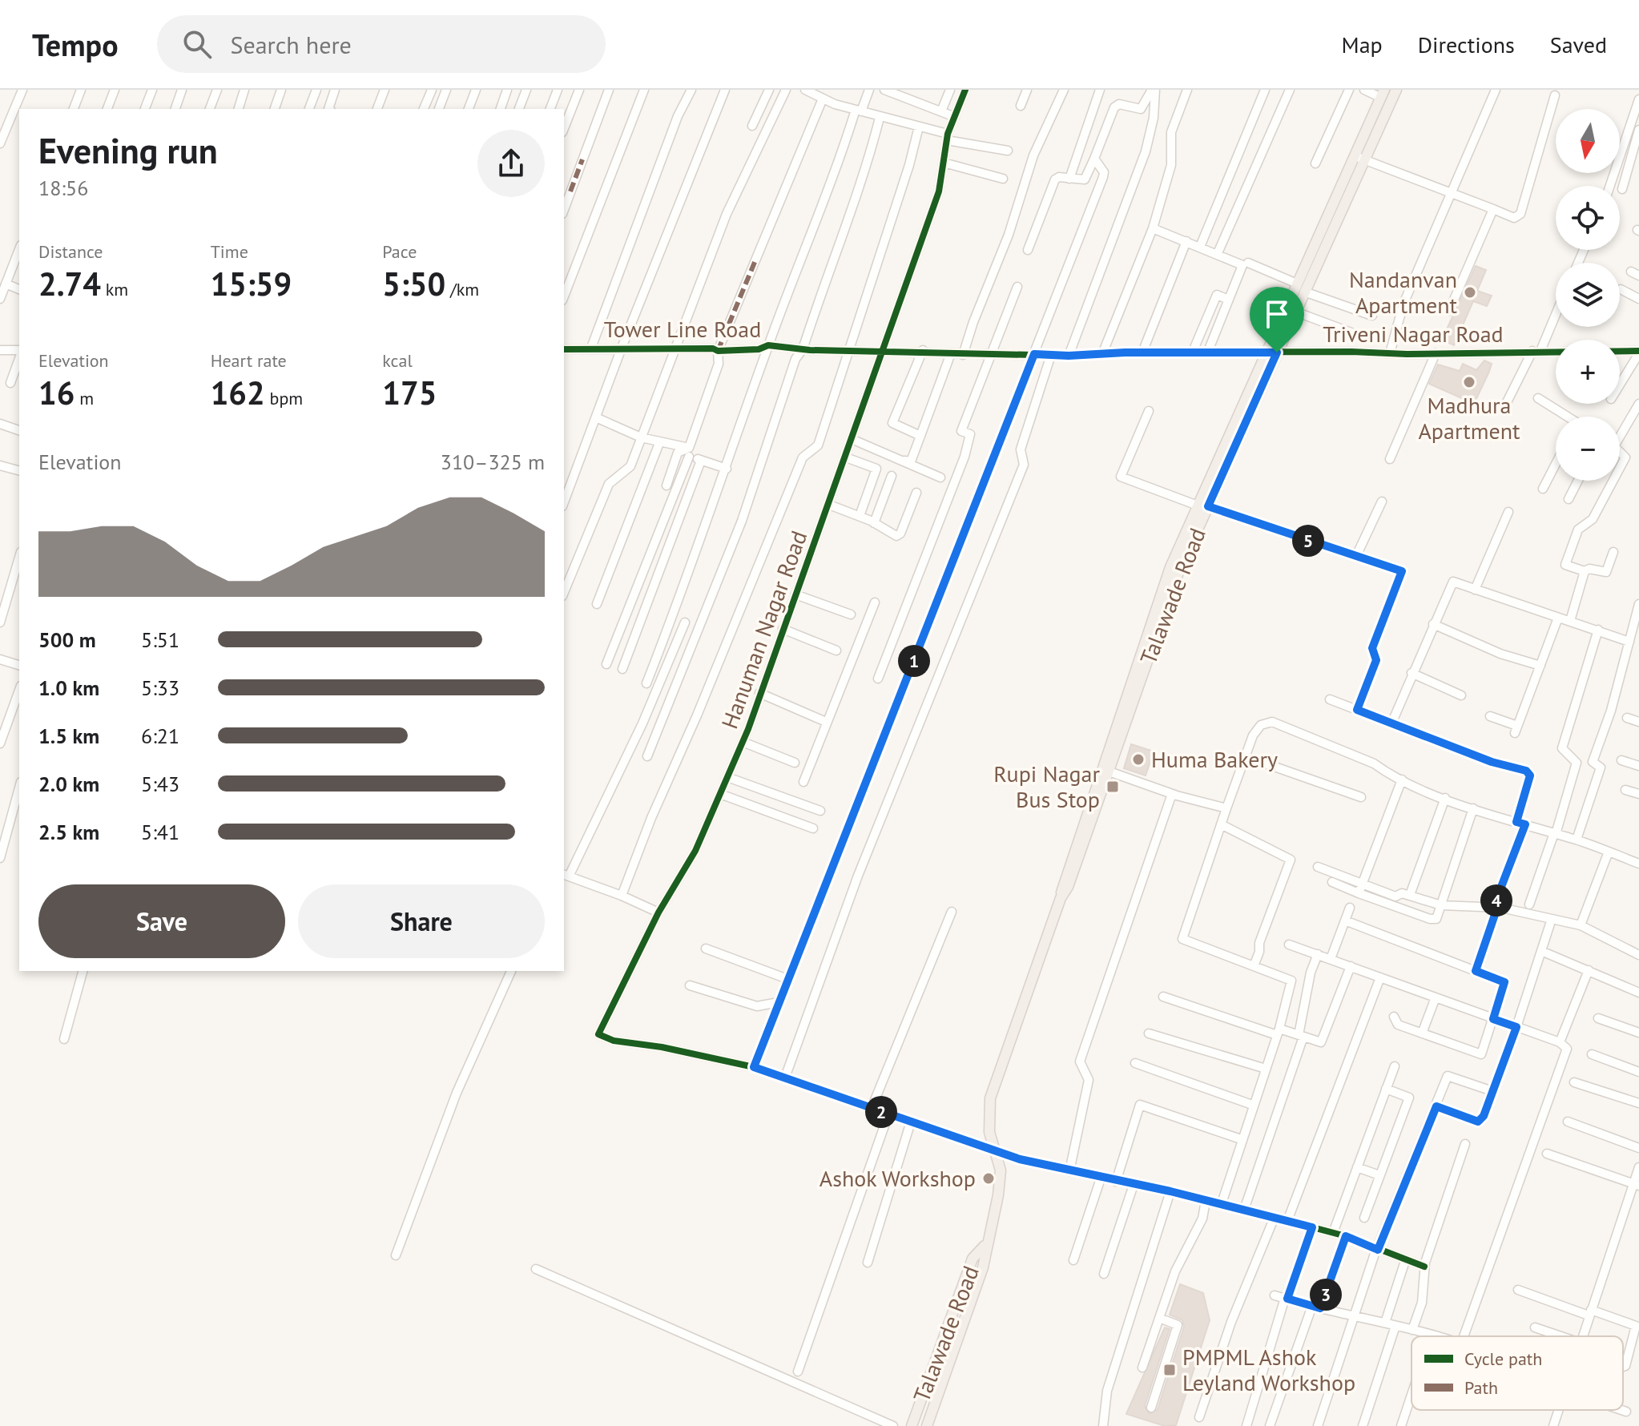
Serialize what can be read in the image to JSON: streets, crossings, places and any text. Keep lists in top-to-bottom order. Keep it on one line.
{"streets":{"main road":["Talawade Road"],"street":["Tower Line Road","Triveni Nagar Road","Hanuman Nagar Road"]},"crossings":[["Tower Line Road","Triveni Nagar Road"],["Tower Line Road","Hanuman Nagar Road"],["Triveni Nagar Road","Talawade Road"]],"places":{"other":["Nandanvan Apartment","Madhura Apartment","Huma Bakery","Ashok Workshop"],"transit":["Rupi Nagar Bus Stop","PMPML Ashok Leyland Workshop"]},"legend":["Cycle path","Path"],"north":"bottom","page":{"header":"Tempo","search":"Search here","nav":["Map","Directions","Saved"],"map_buttons":["+","−"],"heading":["Evening run","18:56"],"stats":[["Distance","2.74 km"],["Time","15:59"],["Pace","5:50 /km"],["Elevation","16 m"],["Heart rate","162 bpm"],["kcal","175"]],"chart":["Elevation","310–325 m"],"pins":["5","1","4","2","3"],"list":[{"name":"500 m","note":"5:51"},{"name":"1.0 km","note":"5:33"},{"name":"1.5 km","note":"6:21"},{"name":"2.0 km","note":"5:43"},{"name":"2.5 km","note":"5:41"}],"buttons":["Save","Share"]}}
